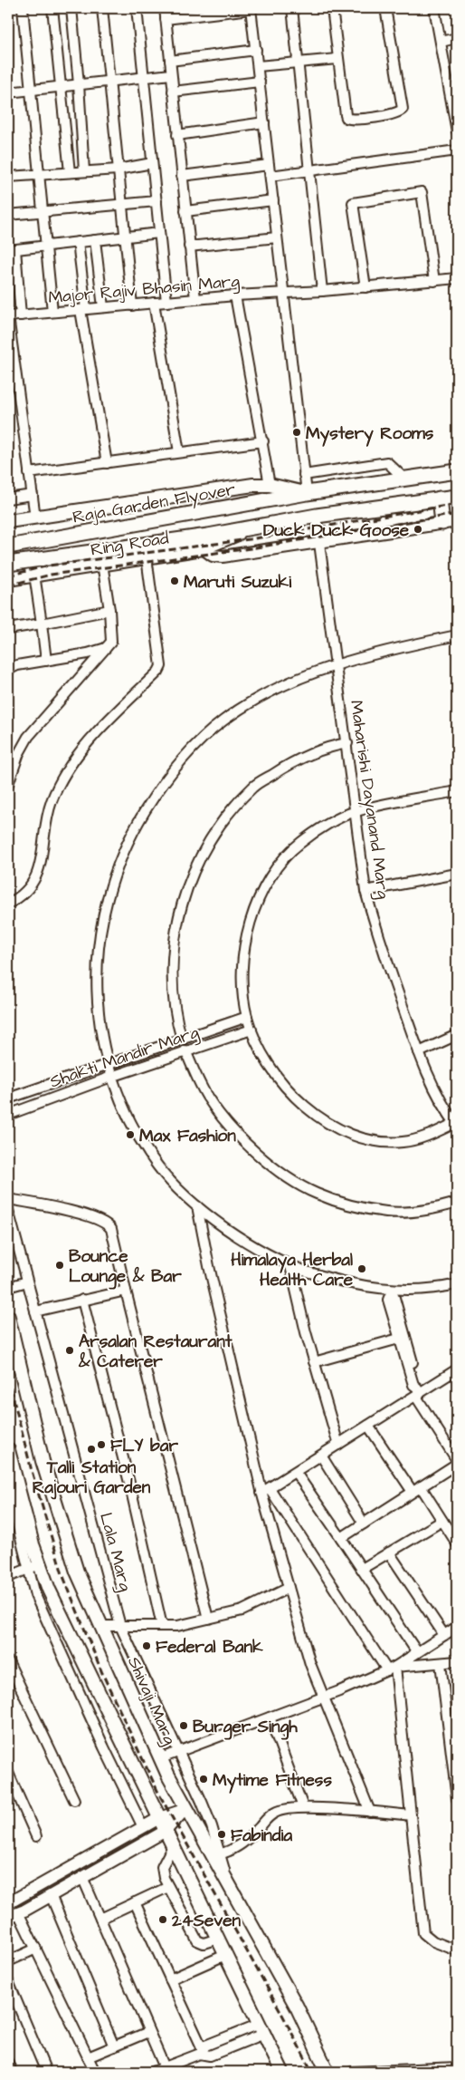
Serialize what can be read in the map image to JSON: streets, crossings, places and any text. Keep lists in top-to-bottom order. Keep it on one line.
{"streets":{"main road":["Raja Garden Flyover","Ring Road","Shivaji Marg"],"street":["Major Rajiv Bhasin Marg","Maharishi Dayanand Marg","Shakti Mandir Marg","Lala Marg"]},"crossings":[["Lala Marg","Shivaji Marg"]],"places":["Mystery Rooms","Duck Duck Goose","Maruti Suzuki","Max Fashion","Bounce Lounge & Bar","Himalaya Herbal Health Care","Arsalan Restaurant & Caterer","FLY bar","Talli Station Rajouri Garden","Federal Bank","Burger Singh","Mytime Fitness","Fabindia","24Seven"]}
